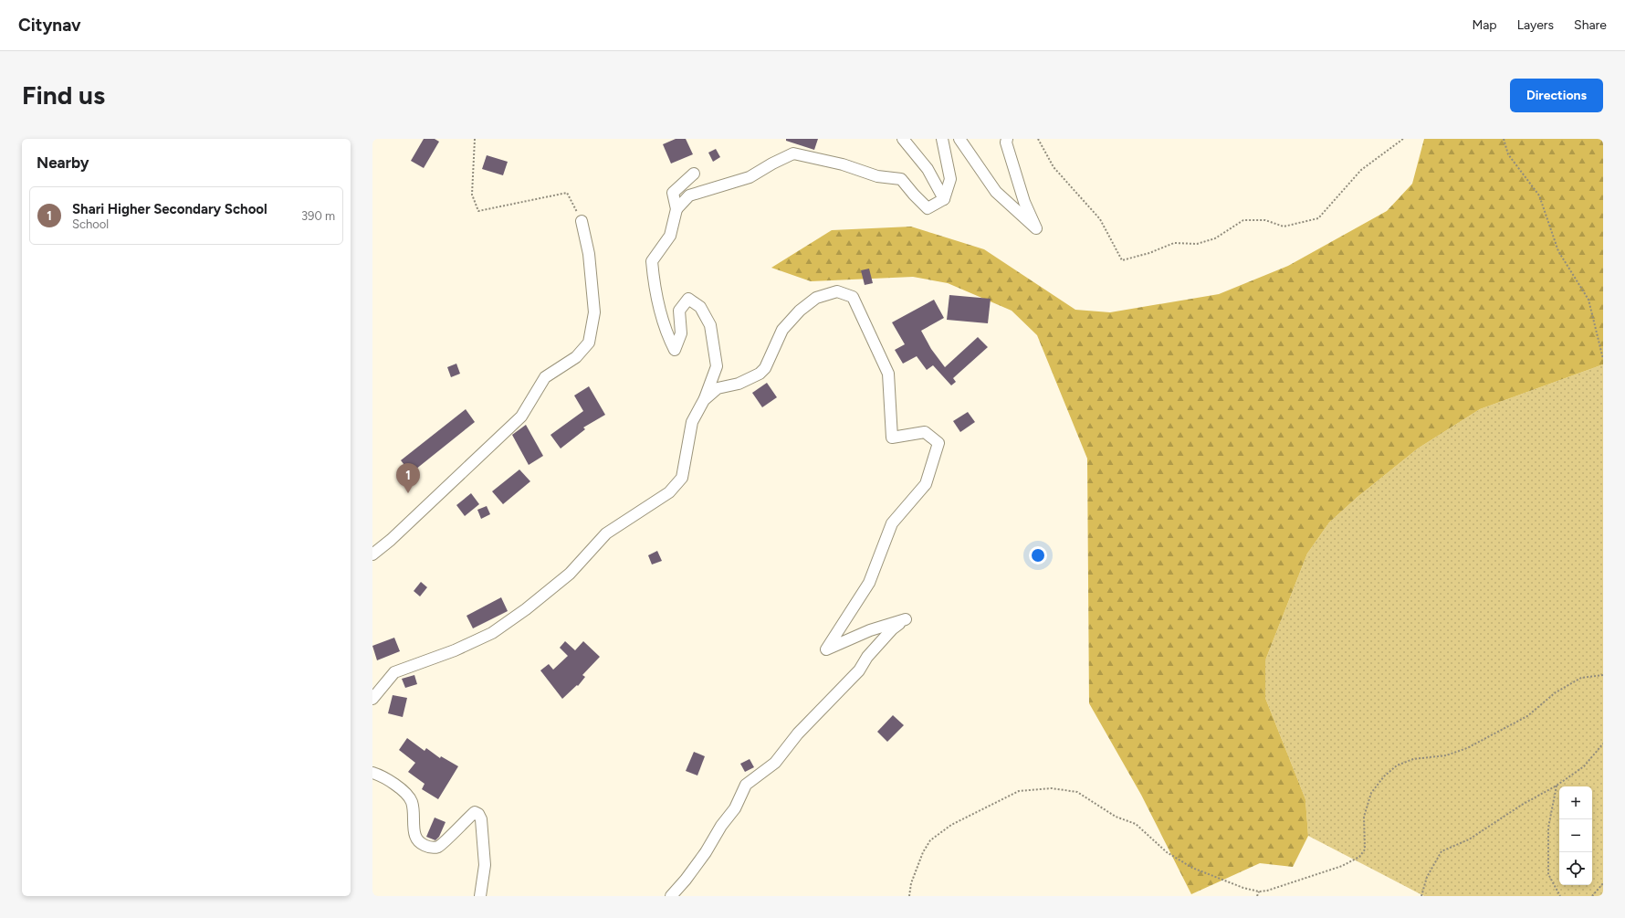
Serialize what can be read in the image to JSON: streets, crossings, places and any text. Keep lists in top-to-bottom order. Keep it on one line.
{"page":{"header":"Citynav","nav":["Map","Layers","Share"],"buttons":"Directions","title":"Find us","heading":"Nearby","list":[{"mark":"1","name":"Shari Higher Secondary School","note":"School","value":"390 m"}],"pins":"1","map_buttons":["+","−"]}}
